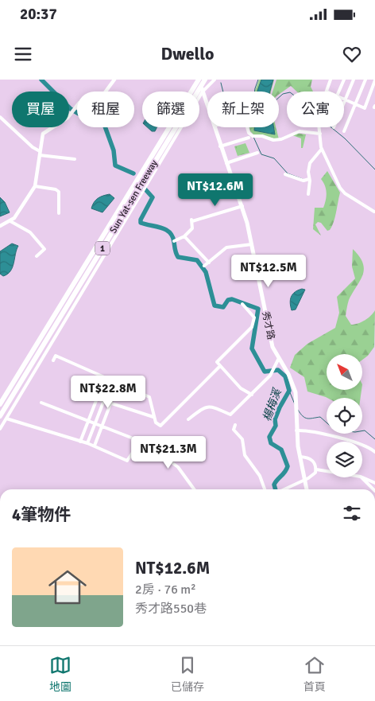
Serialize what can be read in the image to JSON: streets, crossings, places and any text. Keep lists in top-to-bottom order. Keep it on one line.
{"streets":{"highway":["Sun Yat-sen Freeway","1"],"main road":["秀才路"]},"water":["楊梅溪"],"north":"top left","page":{"status":"20:37","header":"Dwello","chip":["買屋","租屋","篩選","新上架","公寓"],"price":["NT$12.6M","NT$12.5M","NT$22.8M","NT$21.3M"],"heading":"4筆物件","list":[{"name":"NT$12.6M","note":"2房 · 76 m² · 秀才路550巷"}],"tabs":["地圖","已儲存","首頁"]}}
